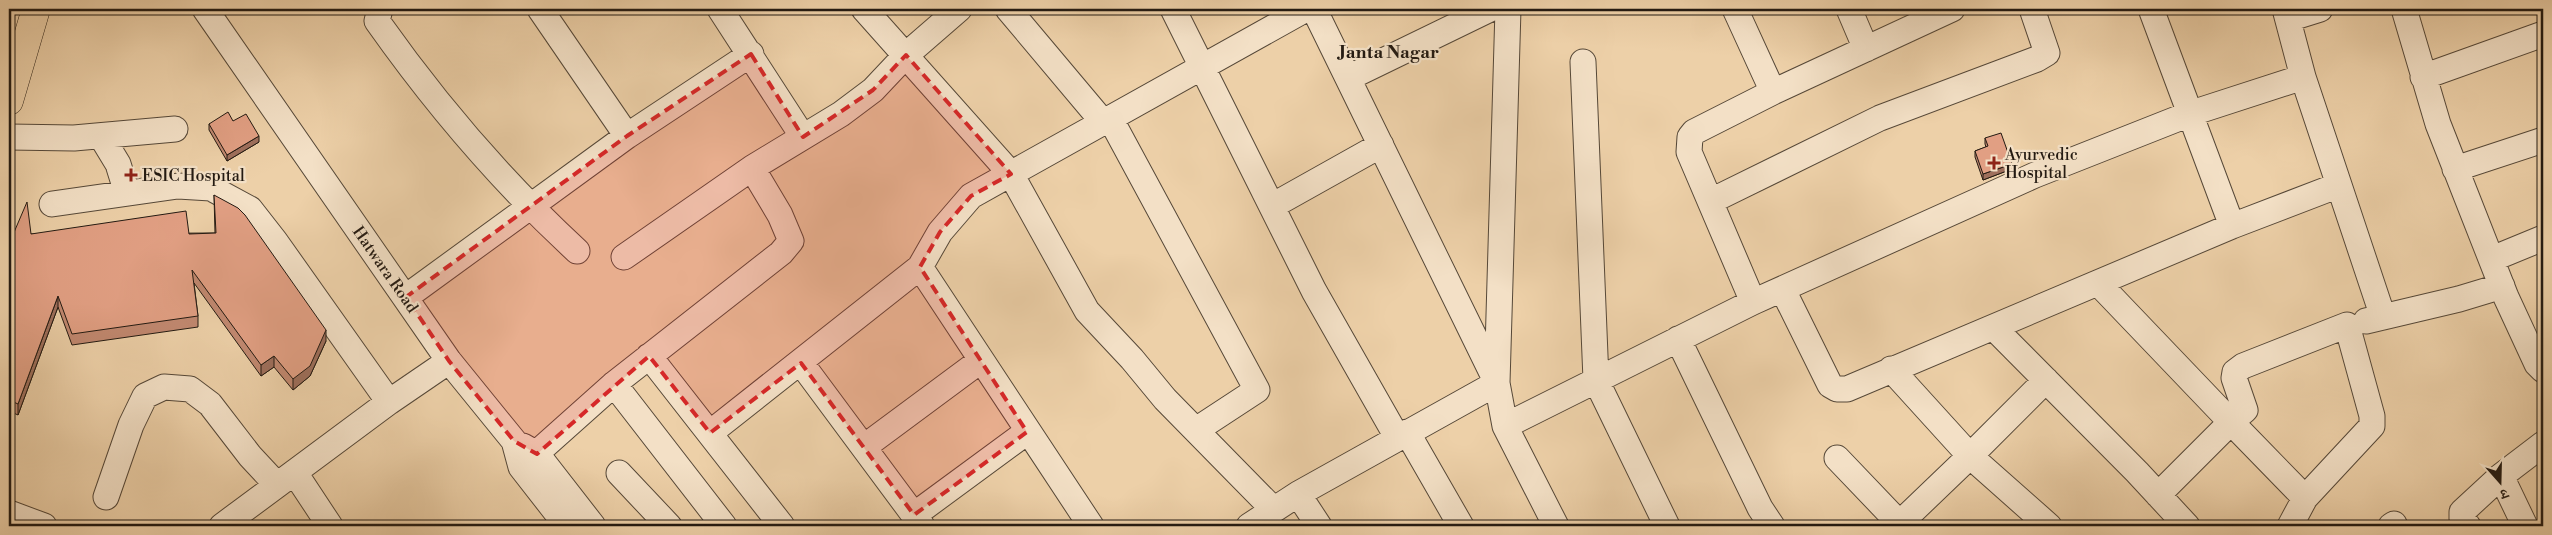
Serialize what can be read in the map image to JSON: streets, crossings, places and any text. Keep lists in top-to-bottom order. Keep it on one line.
{"streets":{"street":["Hatwara Road"]},"districts":["Janta Nagar"],"places":{"health":["Ayurvedic Hospital","ESIC Hospital"]},"north":"bottom"}
